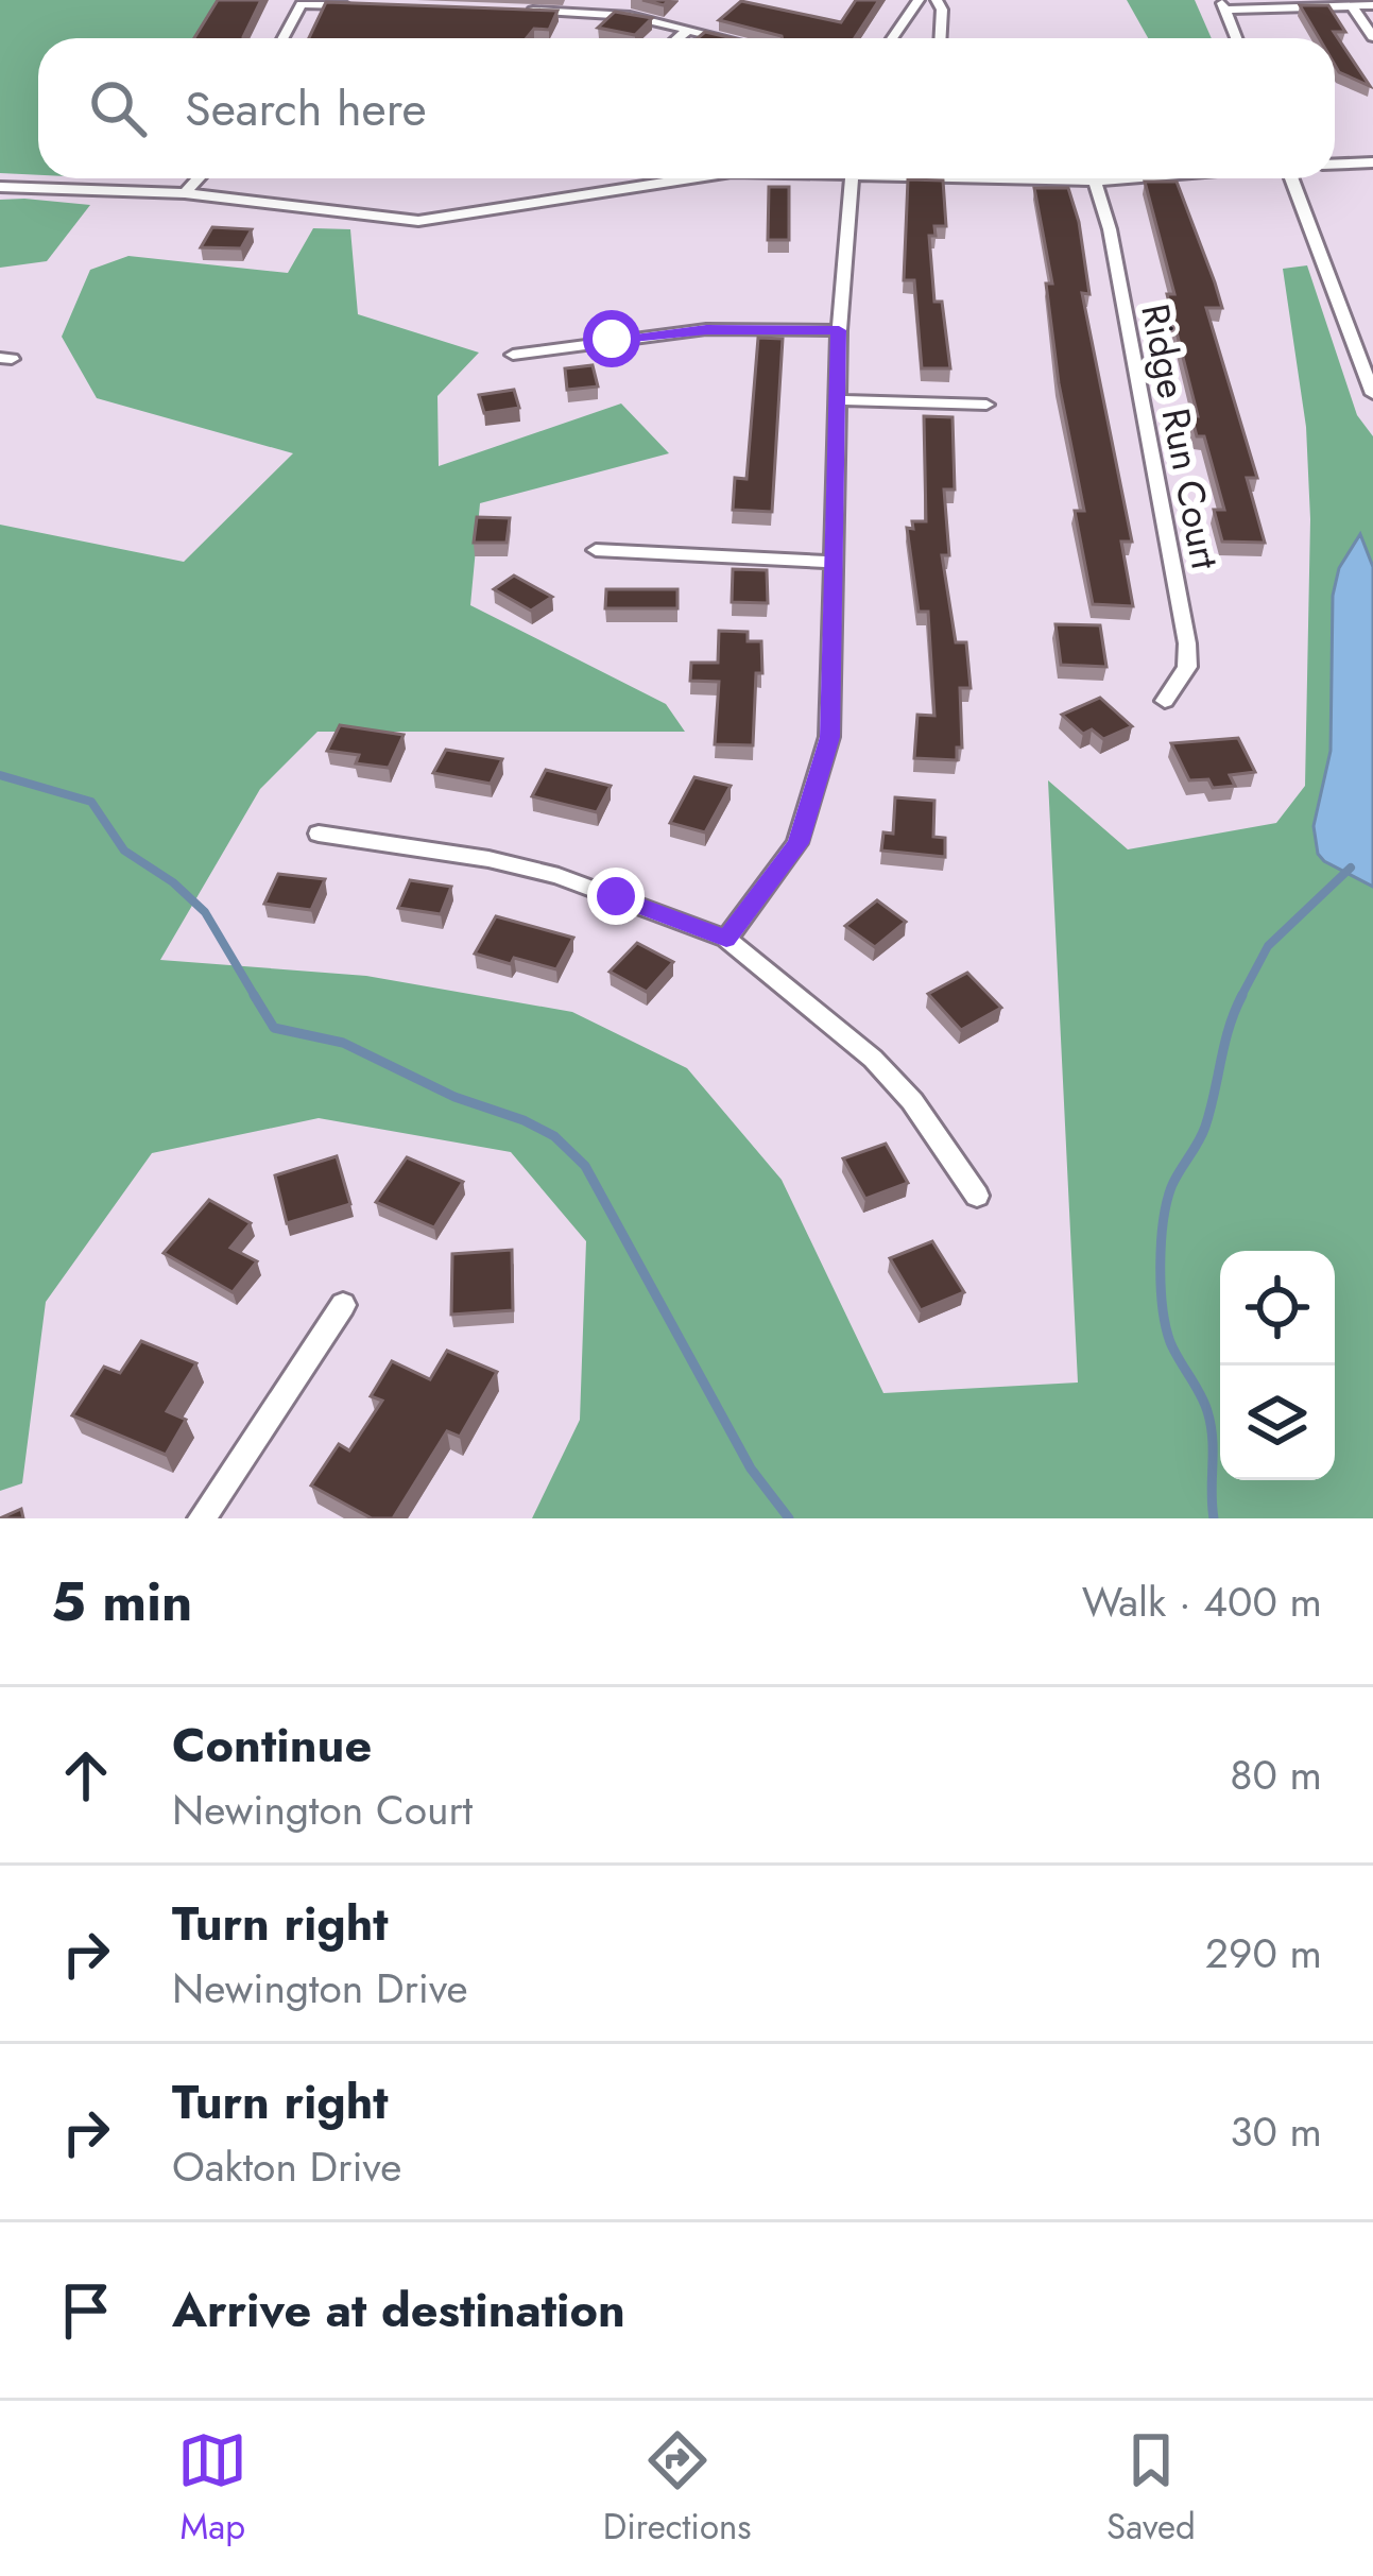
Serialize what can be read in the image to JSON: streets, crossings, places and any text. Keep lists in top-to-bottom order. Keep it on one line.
{"streets":{"street":["Ridge Run Court"]},"page":{"search":"Search here","heading":["5 min","Walk · 400 m"],"list":[["Continue","Newington Court","80 m"],["Turn right","Newington Drive","290 m"],["Turn right","Oakton Drive","30 m"],"Arrive at destination"],"nav":["Map","Directions","Saved"]}}
